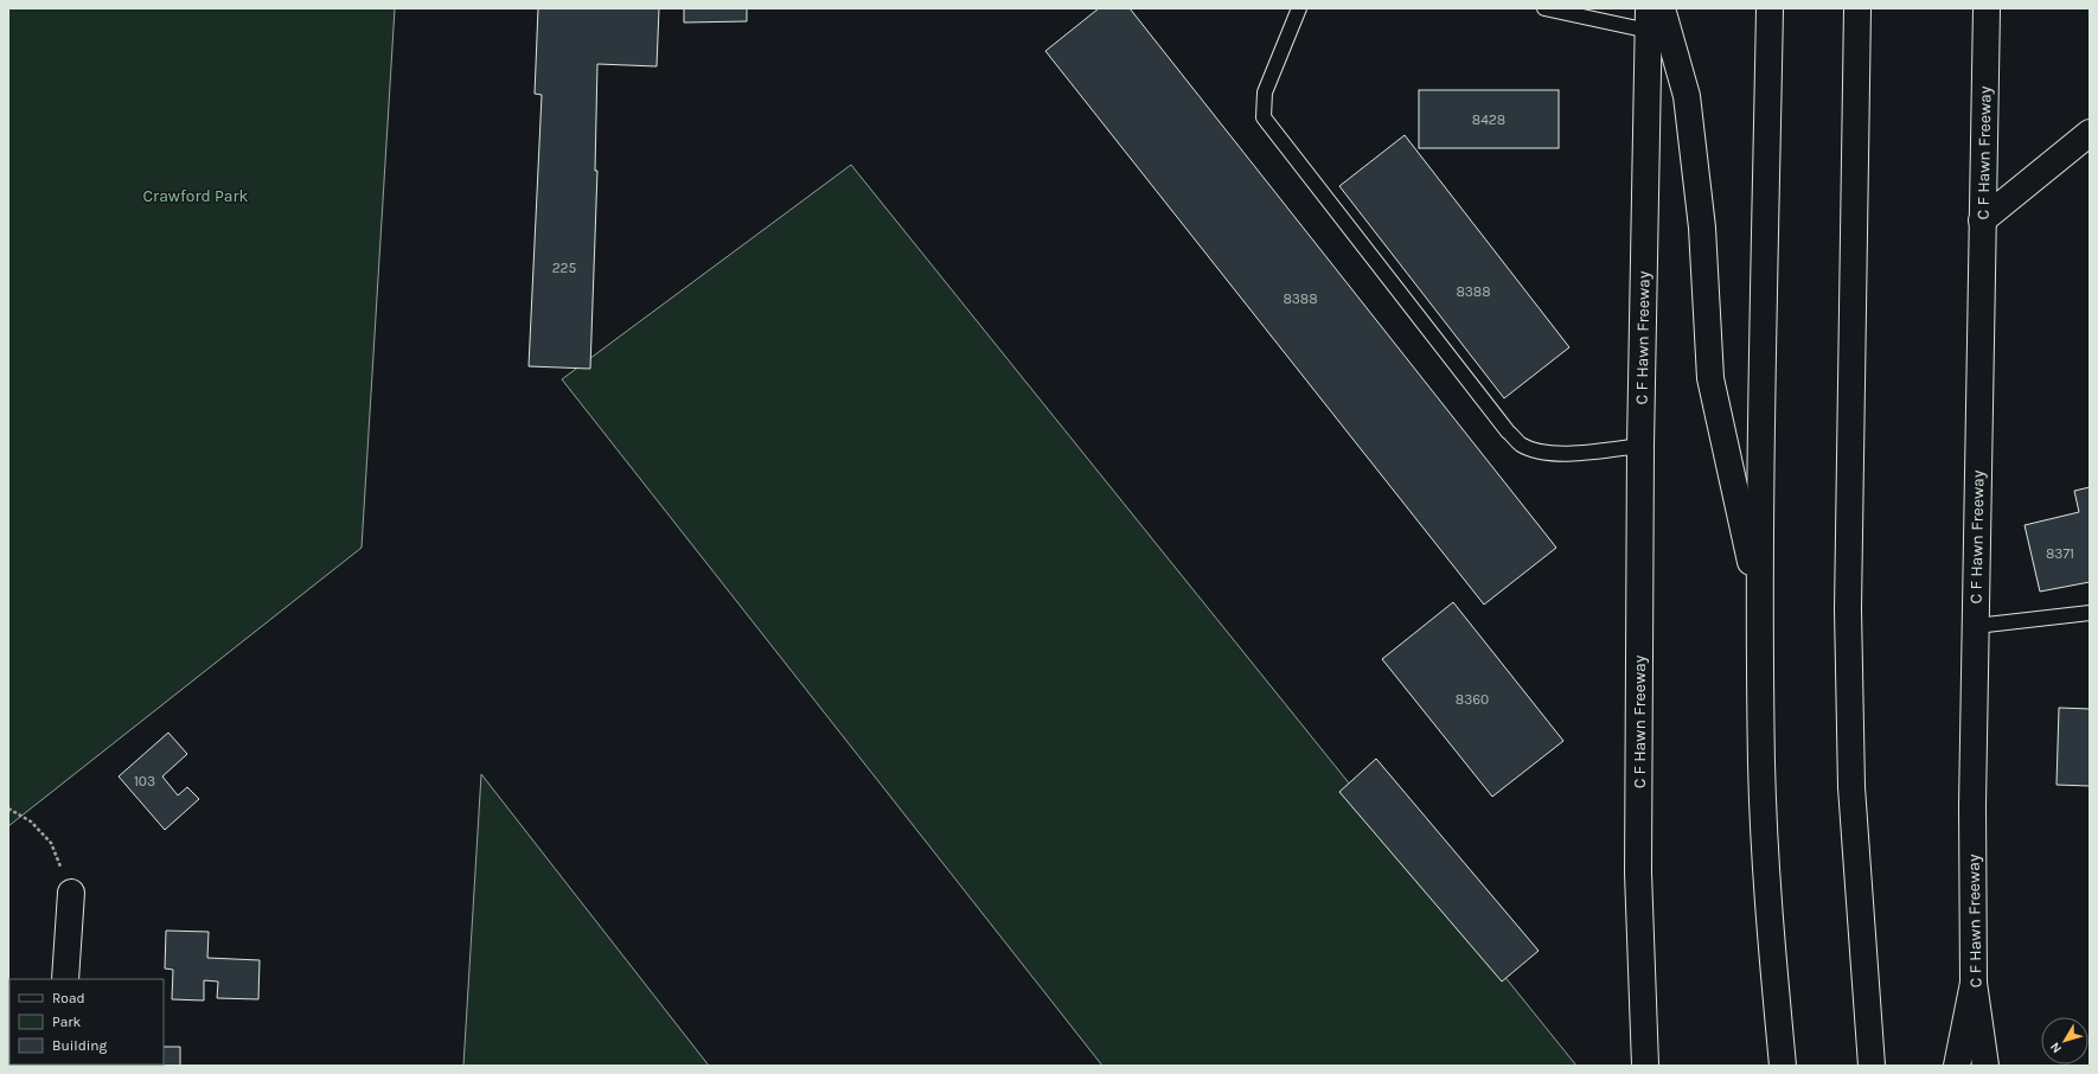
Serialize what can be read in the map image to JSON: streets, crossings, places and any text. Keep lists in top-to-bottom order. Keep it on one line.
{"streets":{"main road":["C F Hawn Freeway"]},"parks":["Crawford Park"],"house_numbers":["8428","225","8388","8388","8371","8360","103"],"legend":["Road","Park","Building"],"north":"bottom left"}
